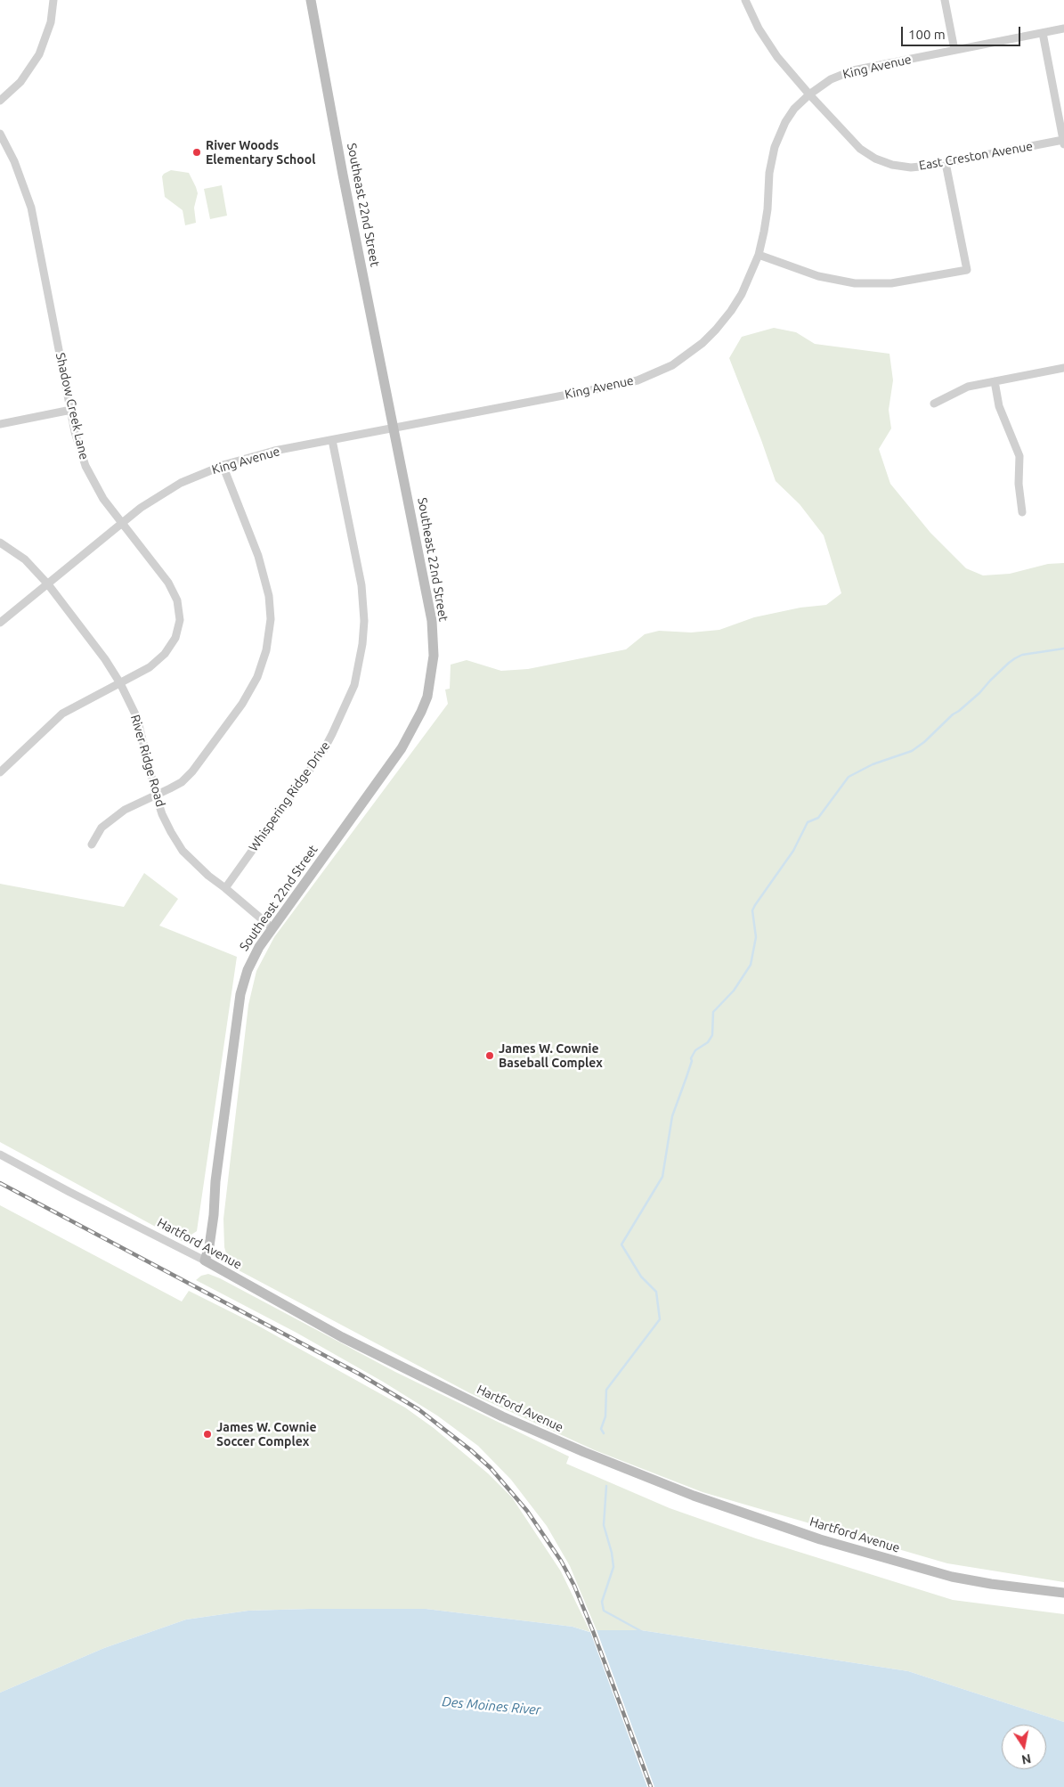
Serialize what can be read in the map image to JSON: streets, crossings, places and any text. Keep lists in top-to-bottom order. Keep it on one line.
{"streets":{"street":["King Avenue","East Creston Avenue","Southeast 22nd Street","Shadow Creek Lane","River Ridge Road","Whispering Ridge Drive","Hartford Avenue"]},"crossings":[["King Avenue","East Creston Avenue"],["King Avenue","Southeast 22nd Street"],["King Avenue","Shadow Creek Lane"],["King Avenue","River Ridge Road"],["King Avenue","Whispering Ridge Drive"],["Southeast 22nd Street","River Ridge Road"],["Southeast 22nd Street","Hartford Avenue"],["Shadow Creek Lane","River Ridge Road"],["River Ridge Road","Whispering Ridge Drive"]],"water":["Des Moines River"],"places":["River Woods Elementary School","James W. Cownie Baseball Complex","James W. Cownie Soccer Complex"],"scale_bar":"100 m","north":"bottom"}
